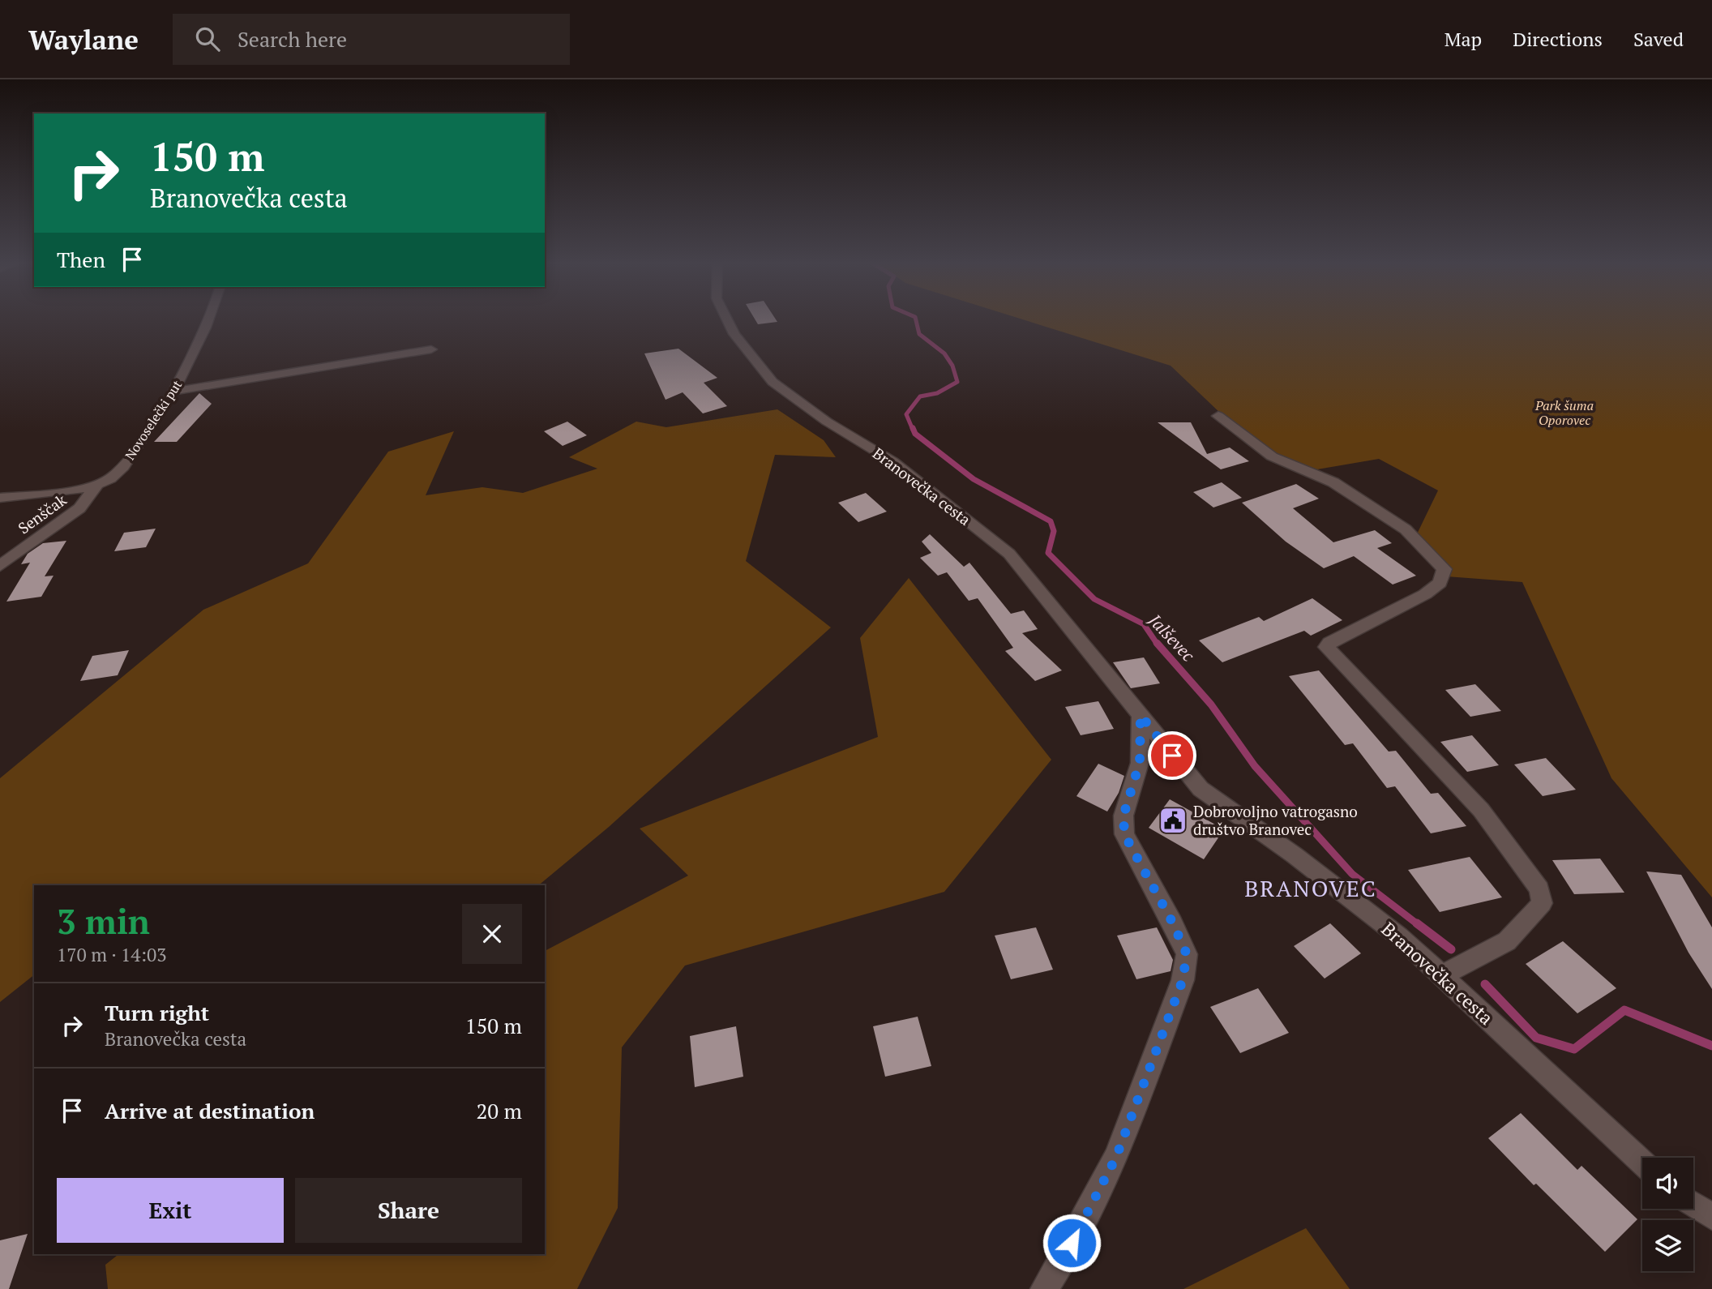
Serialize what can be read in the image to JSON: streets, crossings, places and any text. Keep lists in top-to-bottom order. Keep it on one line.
{"streets":{"street":["Novoselečki put","Branovečka cesta","Senščak"]},"crossings":[["Novoselečki put","Senščak"]],"districts":["BRANOVEC"],"water":["Jalševec"],"parks":["Park šuma Oporovec"],"places":{"public building":["Dobrovoljno vatrogasno društvo Branovec"]},"page":{"header":"Waylane","search":"Search here","nav":["Map","Directions","Saved"],"turn":["150 m","Branovečka cesta"],"then":"Then","heading":["3 min","170 m · 14:03"],"list":[{"name":"Turn right","note":"Branovečka cesta","value":"150 m"},{"name":"Arrive at destination","value":"20 m"}],"buttons":["Exit","Share"]}}
